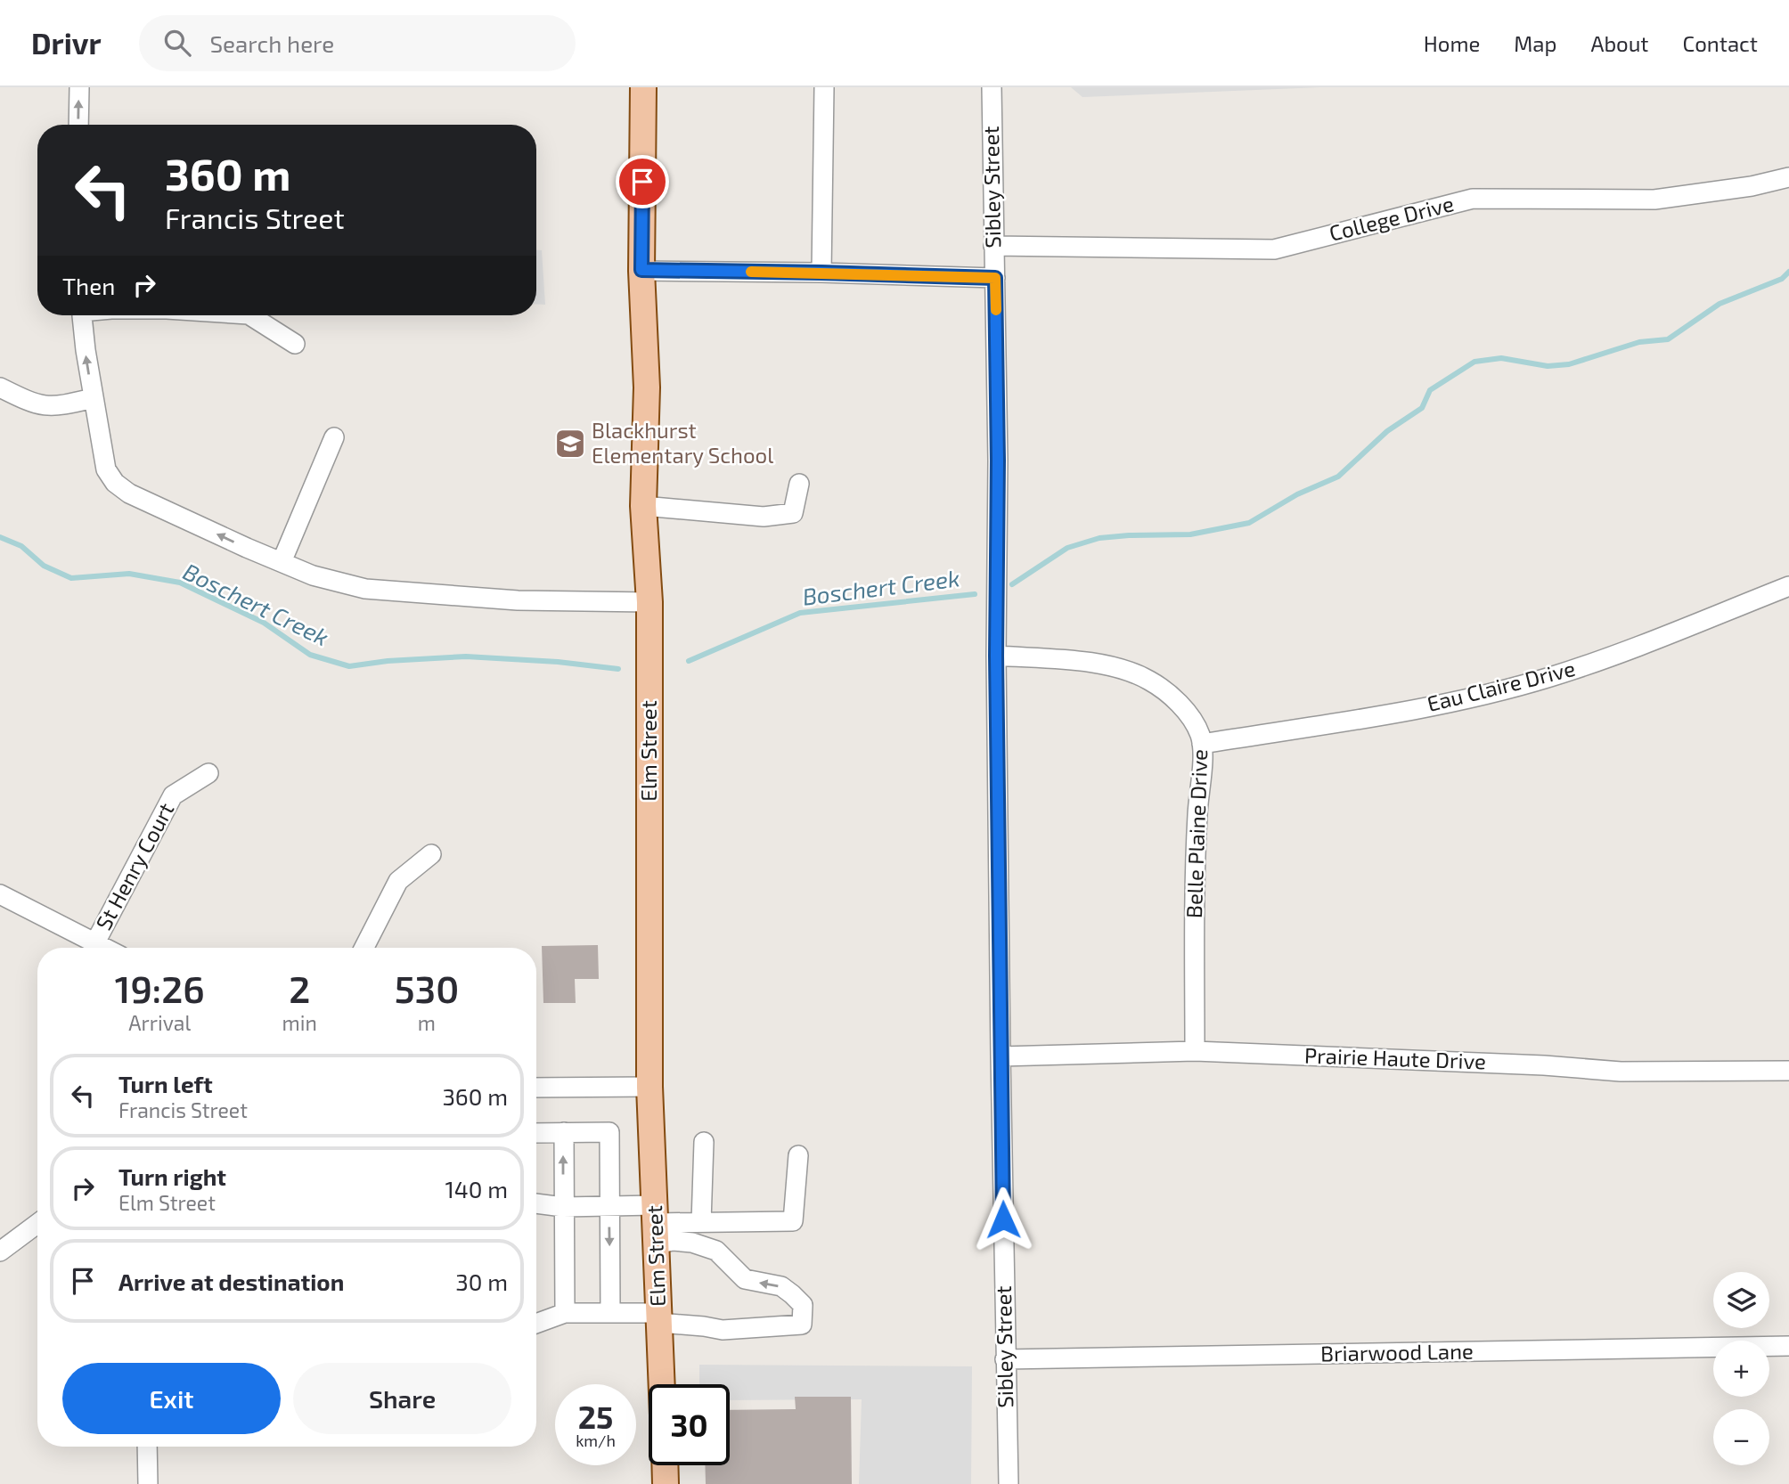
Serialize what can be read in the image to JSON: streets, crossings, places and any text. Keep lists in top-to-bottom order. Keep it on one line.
{"streets":{"main road":["Elm Street"],"street":["Sibley Street","College Drive","Eau Claire Drive","Belle Plaine Drive","St Henry Court","Prairie Haute Drive","Briarwood Lane"]},"crossings":[["Sibley Street","College Drive"],["Sibley Street","Belle Plaine Drive"],["Sibley Street","Prairie Haute Drive"],["Sibley Street","Briarwood Lane"],["Eau Claire Drive","Belle Plaine Drive"],["Belle Plaine Drive","Prairie Haute Drive"]],"water":["Boschert Creek"],"places":{"school or university":["Blackhurst Elementary School"]},"page":{"header":"Drivr","search":"Search here","nav":["Home","Map","About","Contact"],"turn":["360 m","Francis Street"],"then":"Then","eta":["19:26","Arrival","2","min","530","m"],"list":[{"name":"Turn left","note":"Francis Street","value":"360 m"},{"name":"Turn right","note":"Elm Street","value":"140 m"},{"name":"Arrive at destination","value":"30 m"}],"map_buttons":["+","−"],"buttons":["Exit","Share"],"speed":"25 km/h","limit":"30"}}
